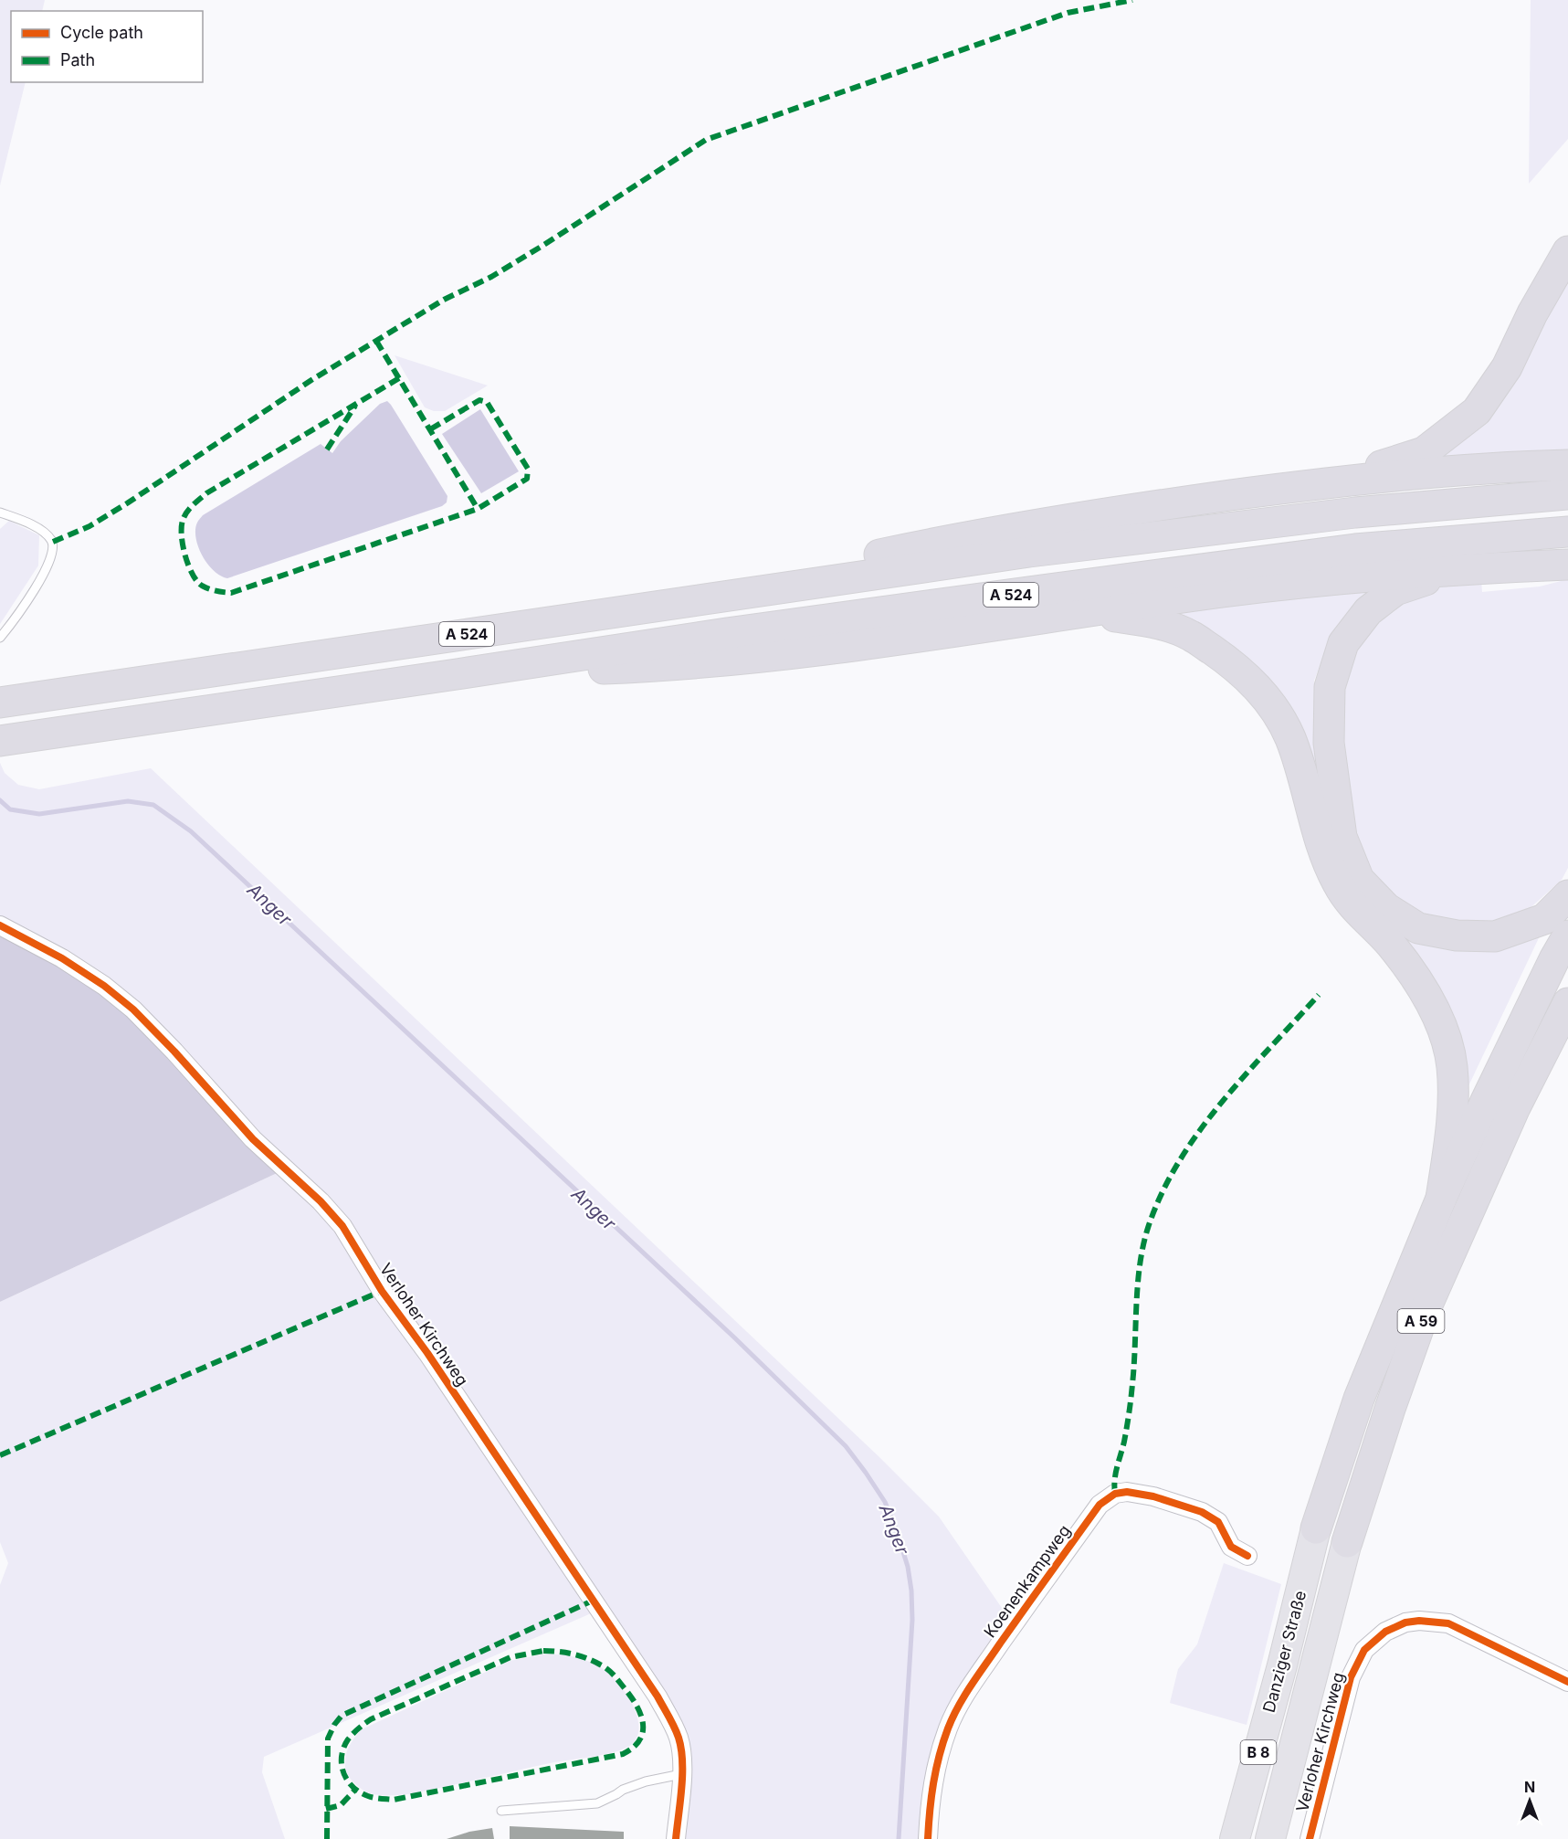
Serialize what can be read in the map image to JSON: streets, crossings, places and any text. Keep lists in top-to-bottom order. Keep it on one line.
{"streets":{"highway":["A 524","A 59","Danziger Straße","B 8"],"street":["Verloher Kirchweg","Koenenkampweg"]},"crossings":[["A 59","Danziger Straße"]],"water":["Anger"],"legend":["Cycle path","Path"],"north":"top"}
